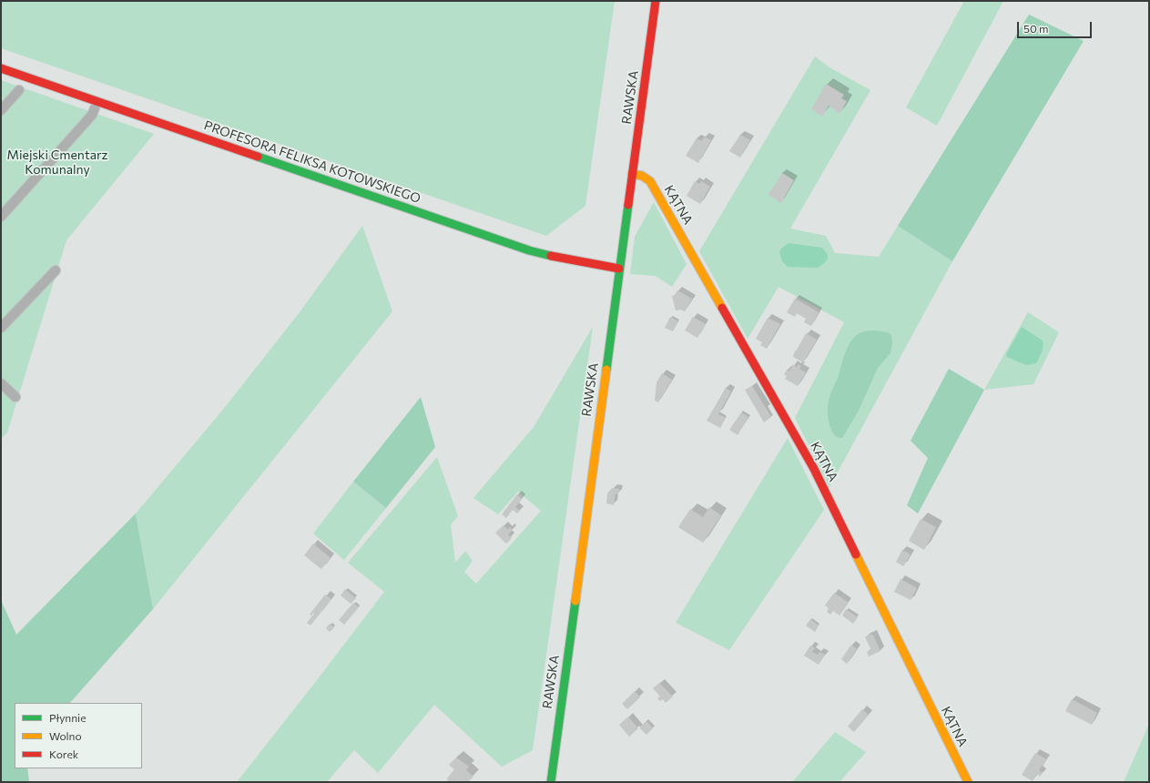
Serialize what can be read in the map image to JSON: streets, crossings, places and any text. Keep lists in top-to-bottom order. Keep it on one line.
{"streets":{"street":["RAWSKA","PROFESORA FELIKSA KOTOWSKIEGO","KĄTNA"]},"crossings":[["RAWSKA","PROFESORA FELIKSA KOTOWSKIEGO"],["RAWSKA","KĄTNA"]],"parks":["Miejski Cmentarz Komunalny"],"legend":["Płynnie","Wolno","Korek"],"scale_bar":"50 m"}
